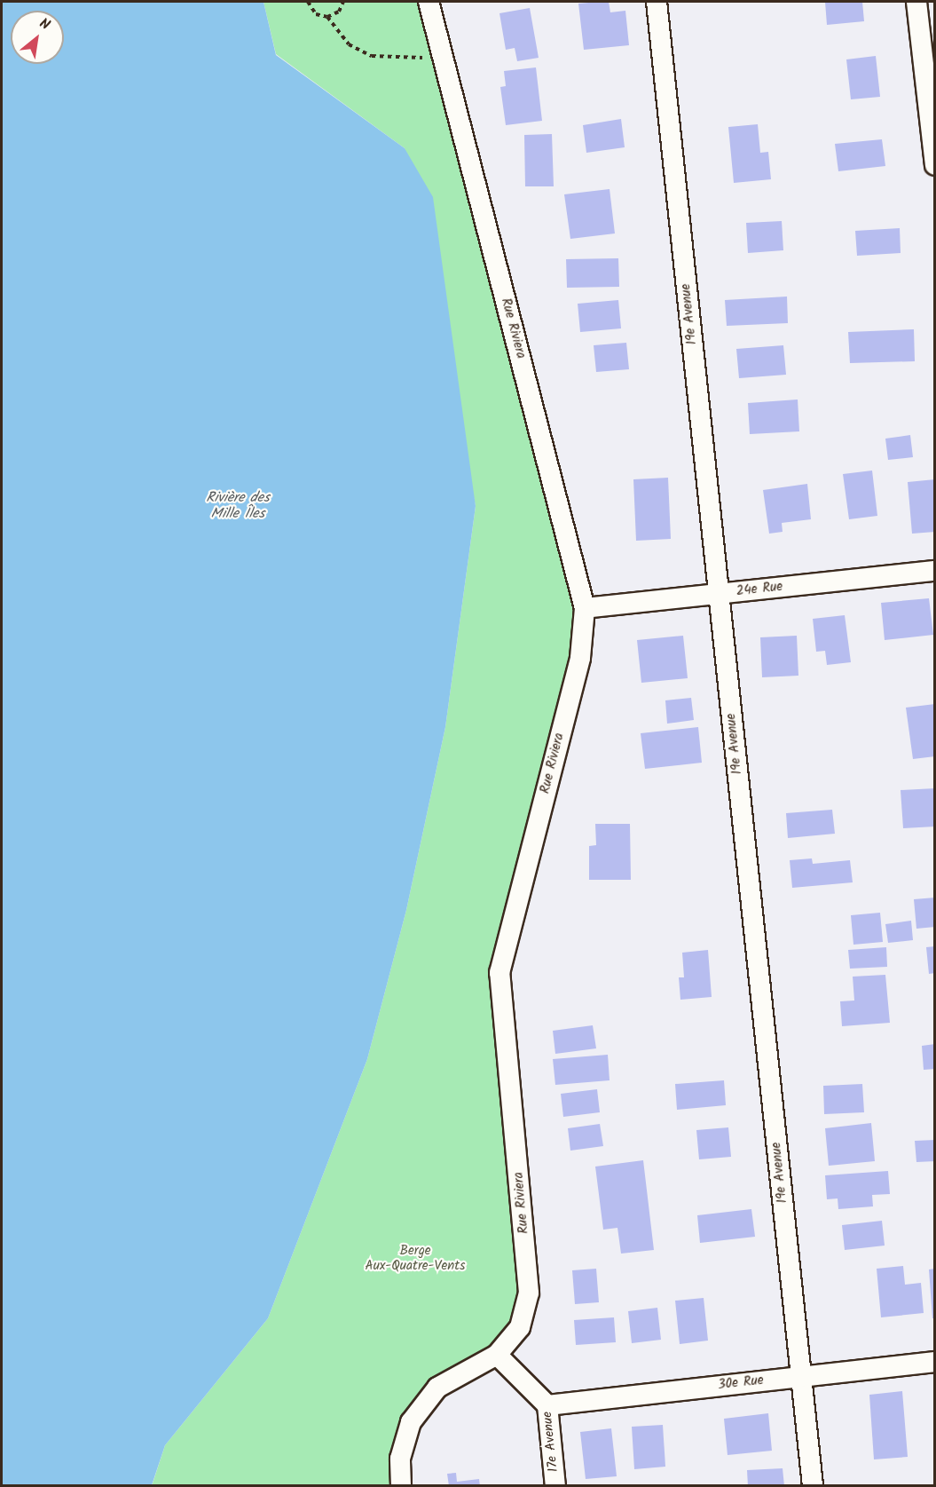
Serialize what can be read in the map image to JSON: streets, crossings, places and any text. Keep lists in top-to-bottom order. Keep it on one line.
{"streets":{"street":["19e Avenue","Rue Riviera","24e Rue","30e Rue","17e Avenue"]},"crossings":[["19e Avenue","24e Rue"],["19e Avenue","30e Rue"],["Rue Riviera","24e Rue"],["Rue Riviera","17e Avenue"],["30e Rue","17e Avenue"]],"water":["Rivière des Mille Îles"],"parks":["Berge Aux-Quatre-Vents"],"north":"top right"}
